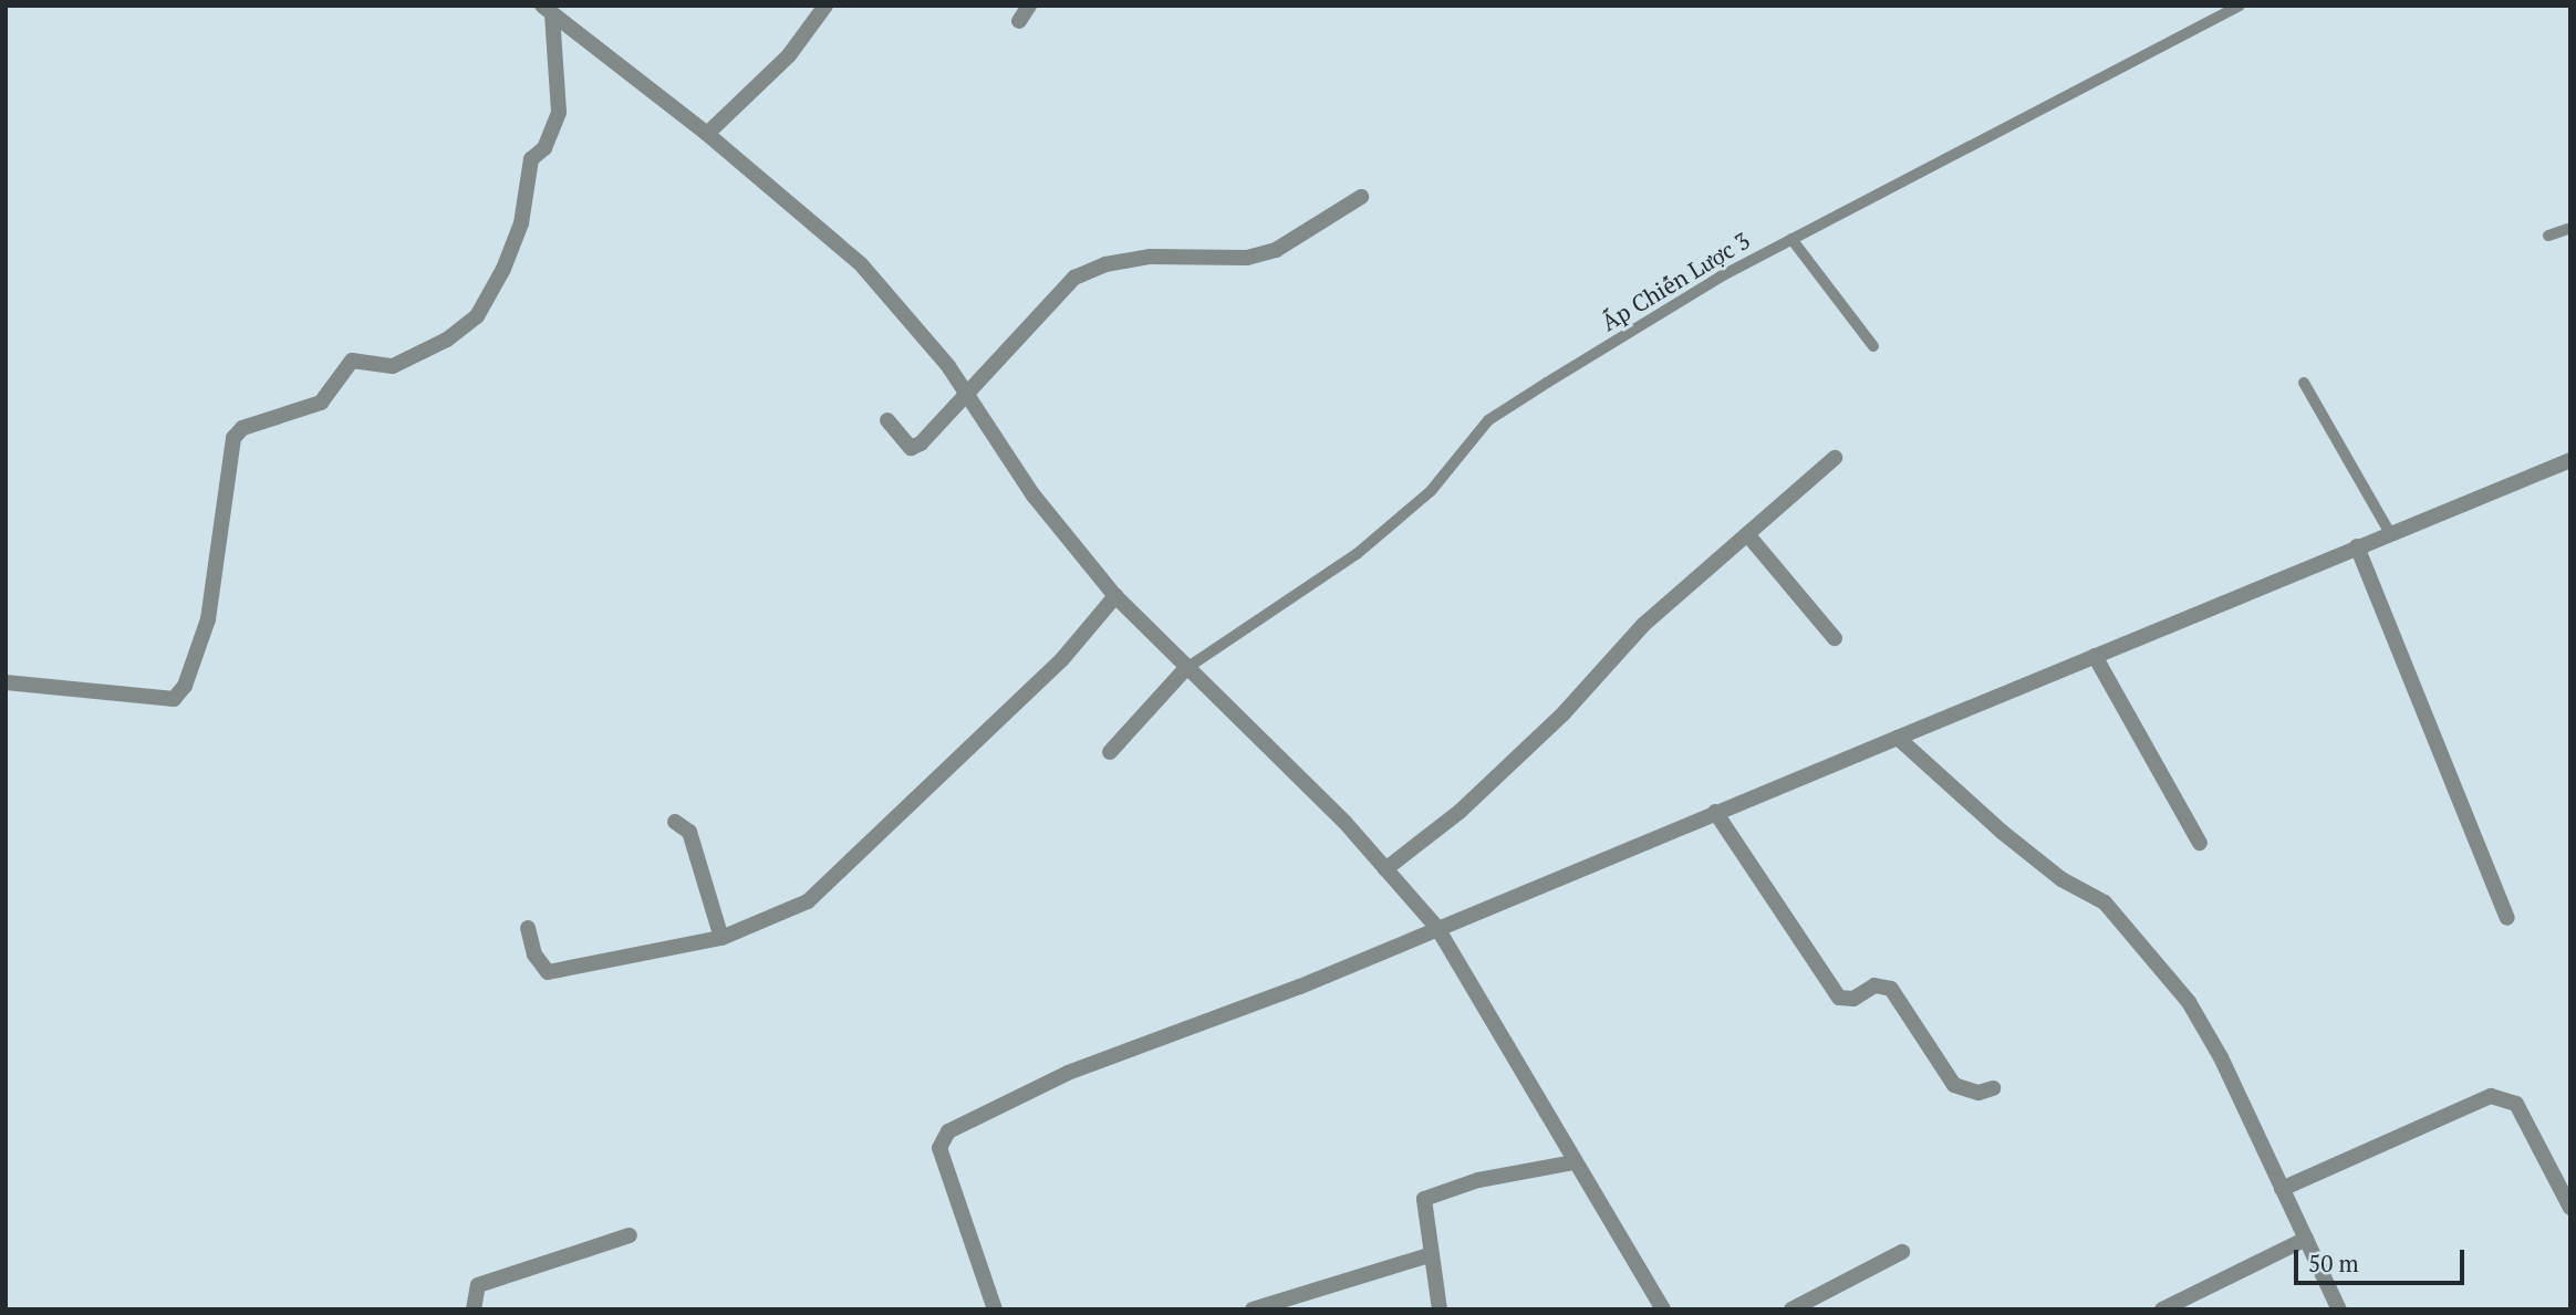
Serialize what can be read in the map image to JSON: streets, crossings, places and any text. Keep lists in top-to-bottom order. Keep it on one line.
{"streets":{"lane":["Ấp Chiến Lược 3"]},"scale_bar":"50 m"}
